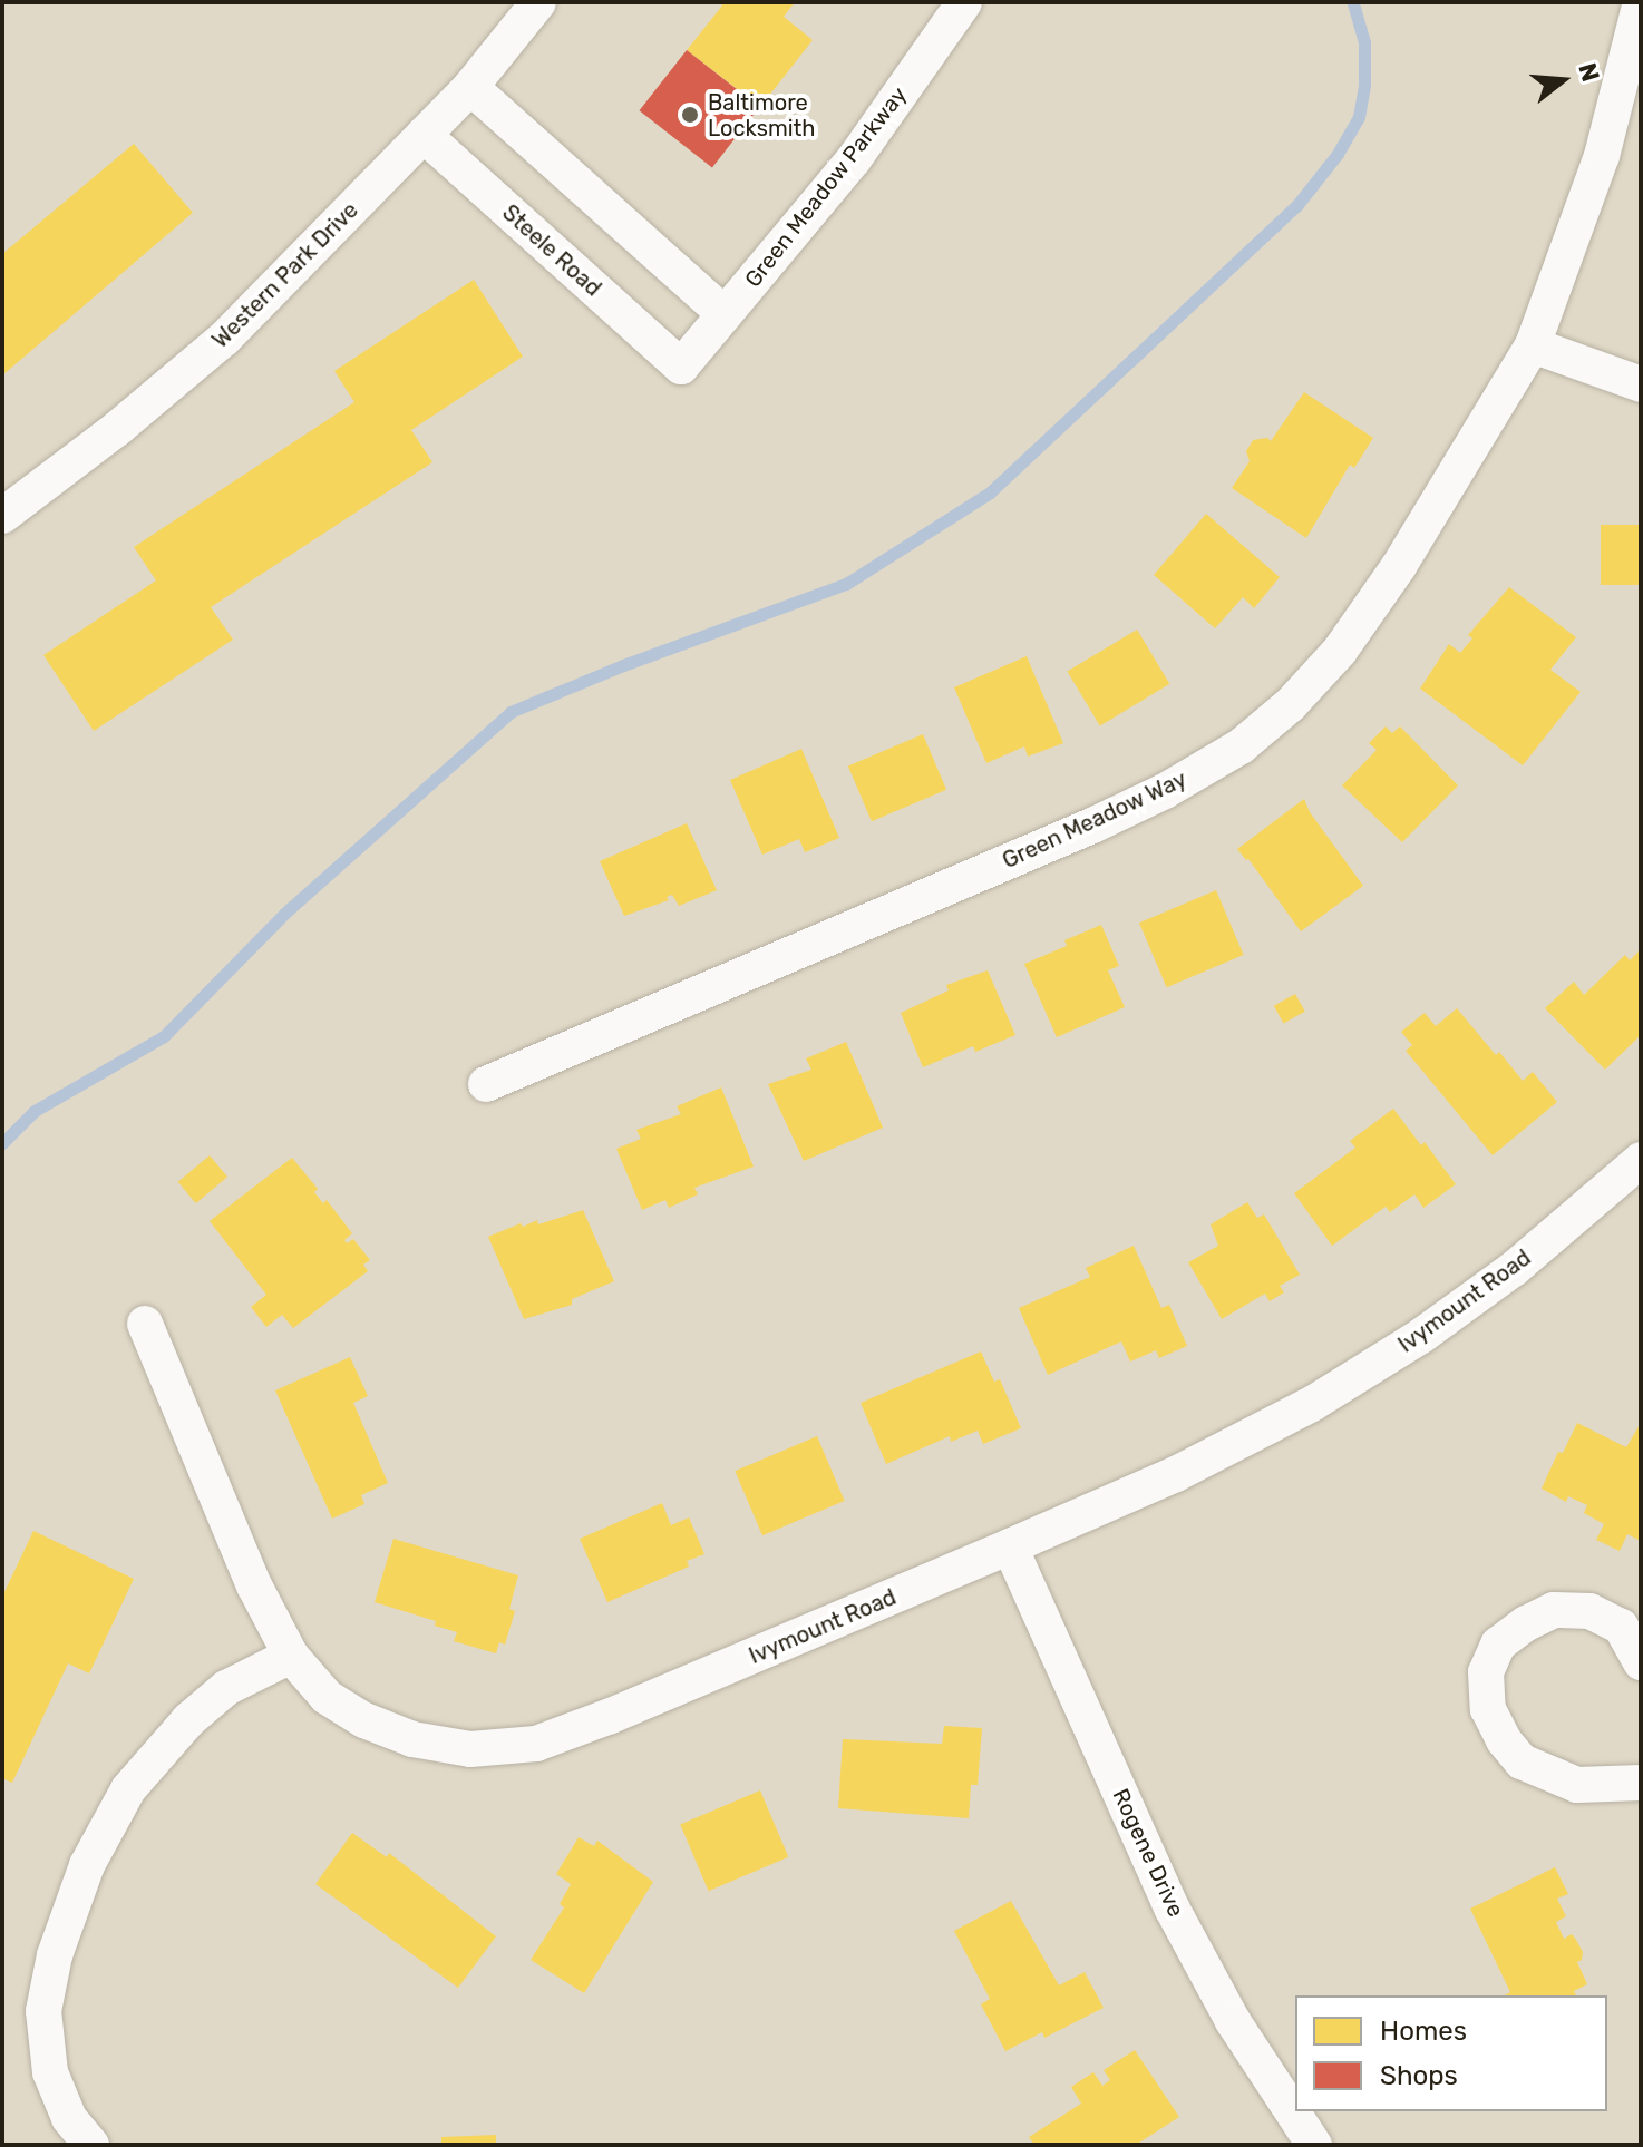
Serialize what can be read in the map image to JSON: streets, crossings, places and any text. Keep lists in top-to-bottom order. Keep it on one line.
{"streets":{"street":["Green Meadow Parkway","Steele Road","Western Park Drive","Green Meadow Way","Ivymount Road","Rogene Drive"]},"crossings":[["Green Meadow Parkway","Steele Road"],["Steele Road","Western Park Drive"],["Ivymount Road","Rogene Drive"]],"places":["Baltimore Locksmith"],"legend":["Homes","Shops"],"north":"right"}
